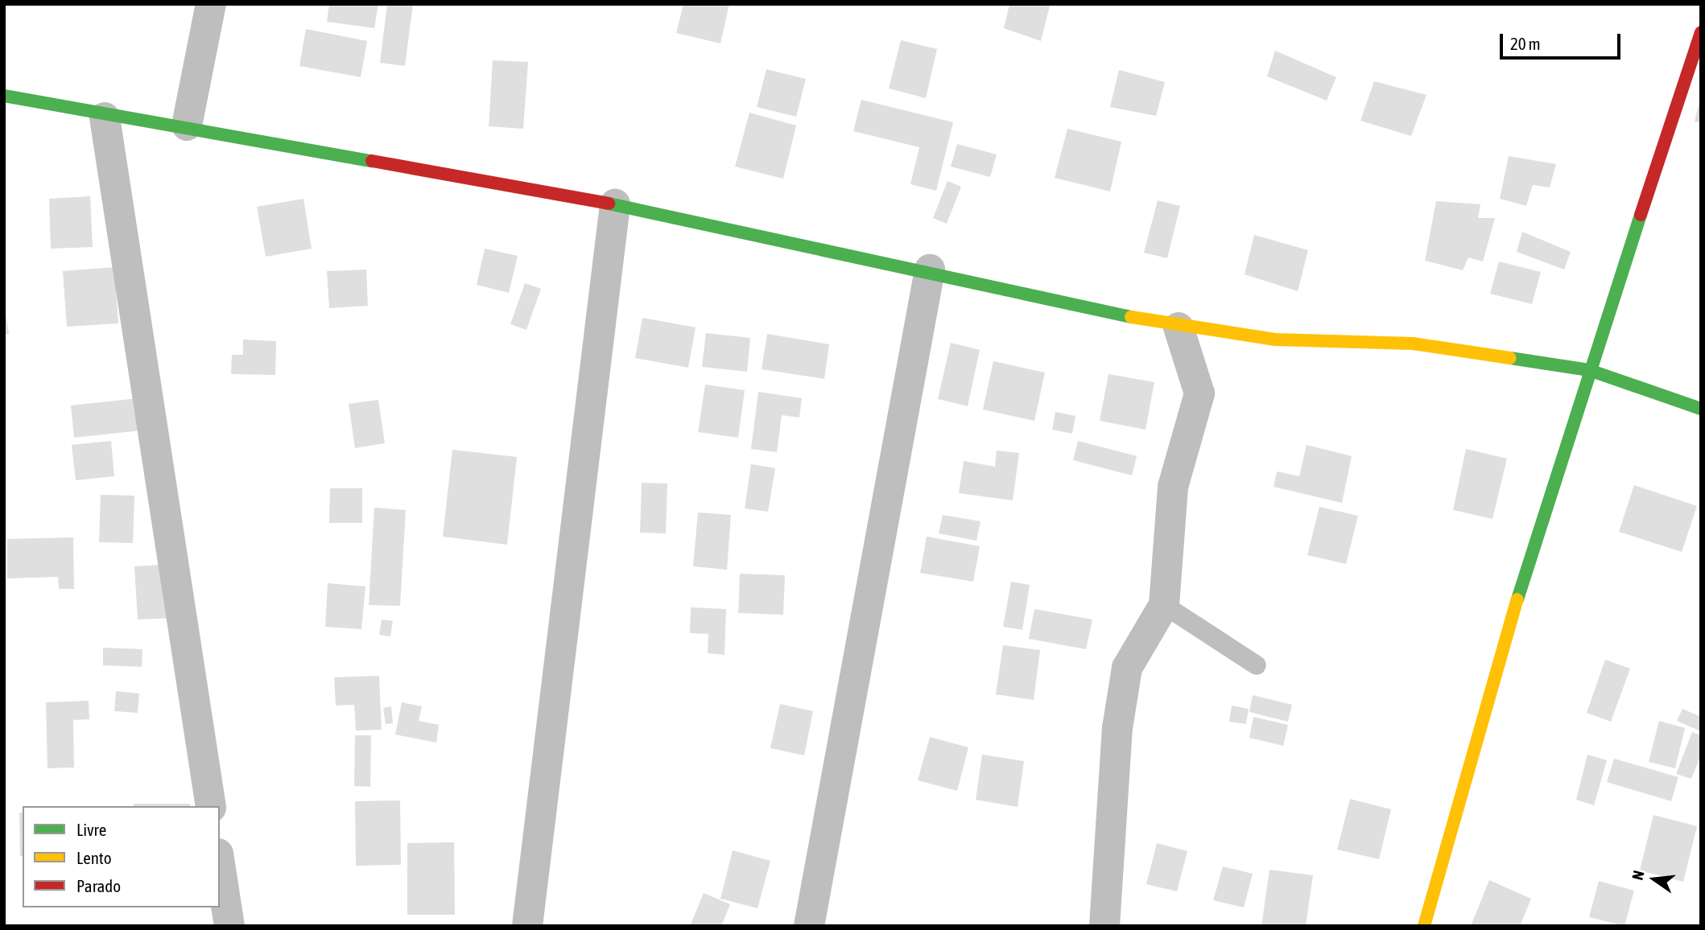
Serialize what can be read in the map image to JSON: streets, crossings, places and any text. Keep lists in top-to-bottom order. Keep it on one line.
{"legend":["Livre","Lento","Parado"],"scale_bar":"20 m","north":"left"}
